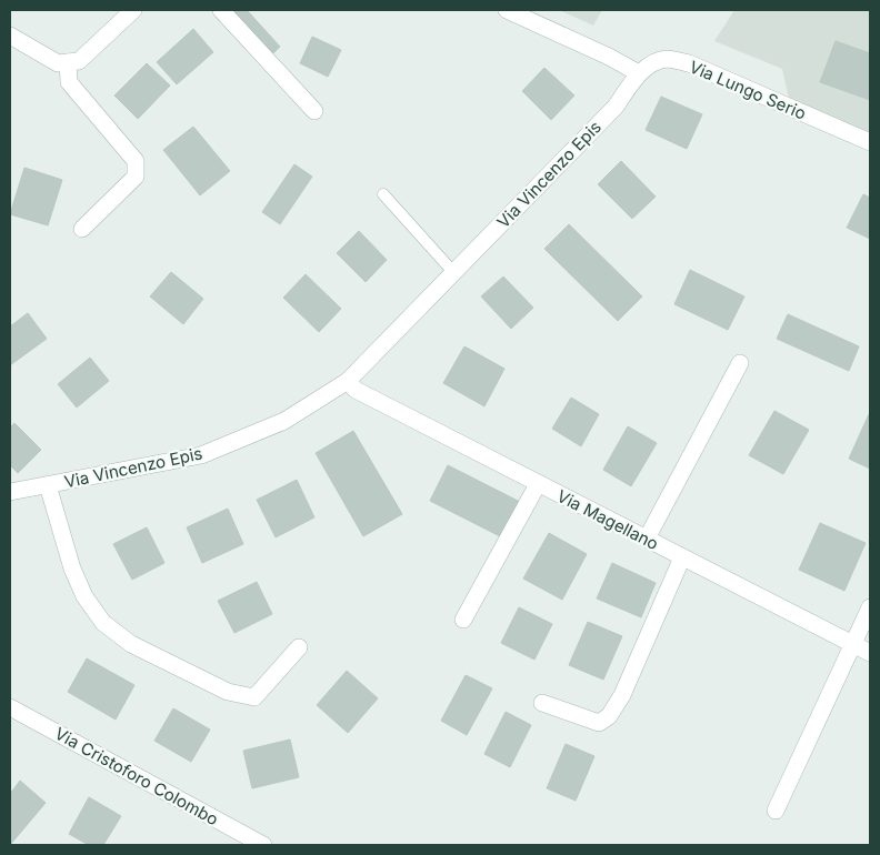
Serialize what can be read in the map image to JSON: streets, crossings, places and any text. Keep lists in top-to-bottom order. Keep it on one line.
{"streets":{"street":["Via Lungo Serio","Via Vincenzo Epis","Via Magellano","Via Cristoforo Colombo"]},"crossings":[["Via Lungo Serio","Via Vincenzo Epis"],["Via Vincenzo Epis","Via Magellano"]]}
